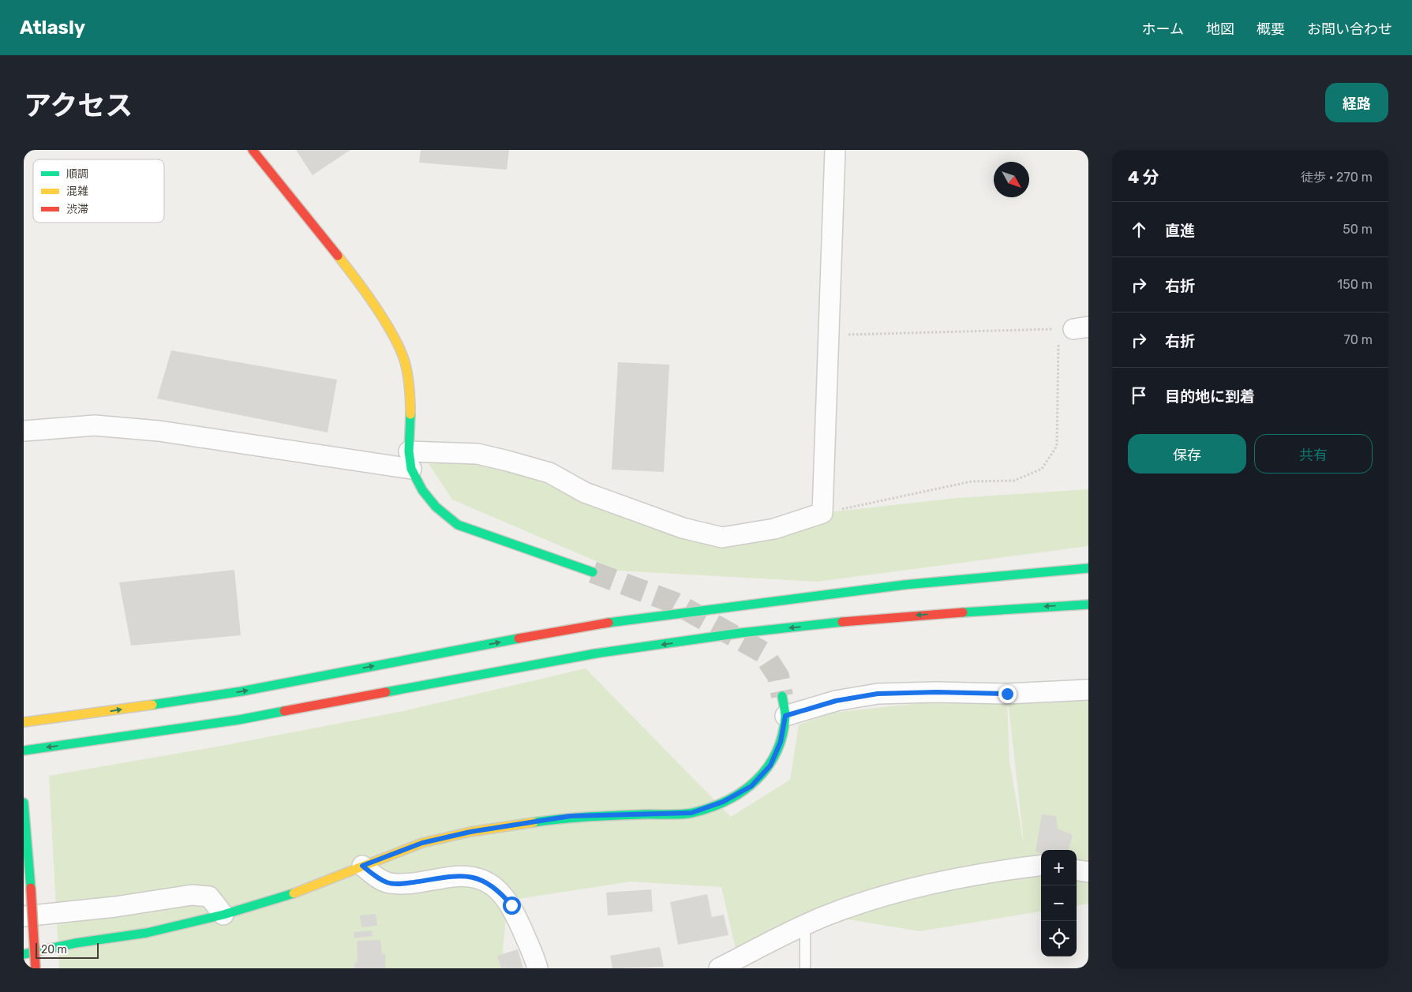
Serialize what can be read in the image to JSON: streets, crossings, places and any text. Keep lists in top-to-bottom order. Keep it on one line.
{"legend":["順調","混雑","渋滞"],"scale_bar":"20 m","north":"bottom right","page":{"header":"Atlasly","nav":["ホーム","地図","概要","お問い合わせ"],"title":"アクセス","buttons":["経路",["保存","共有"]],"heading":["4 分","徒歩 · 270 m"],"list":[["直進","50 m"],["右折","150 m"],["右折","70 m"],"目的地に到着"],"map_buttons":["+","−"],"scale":"20 m"}}
